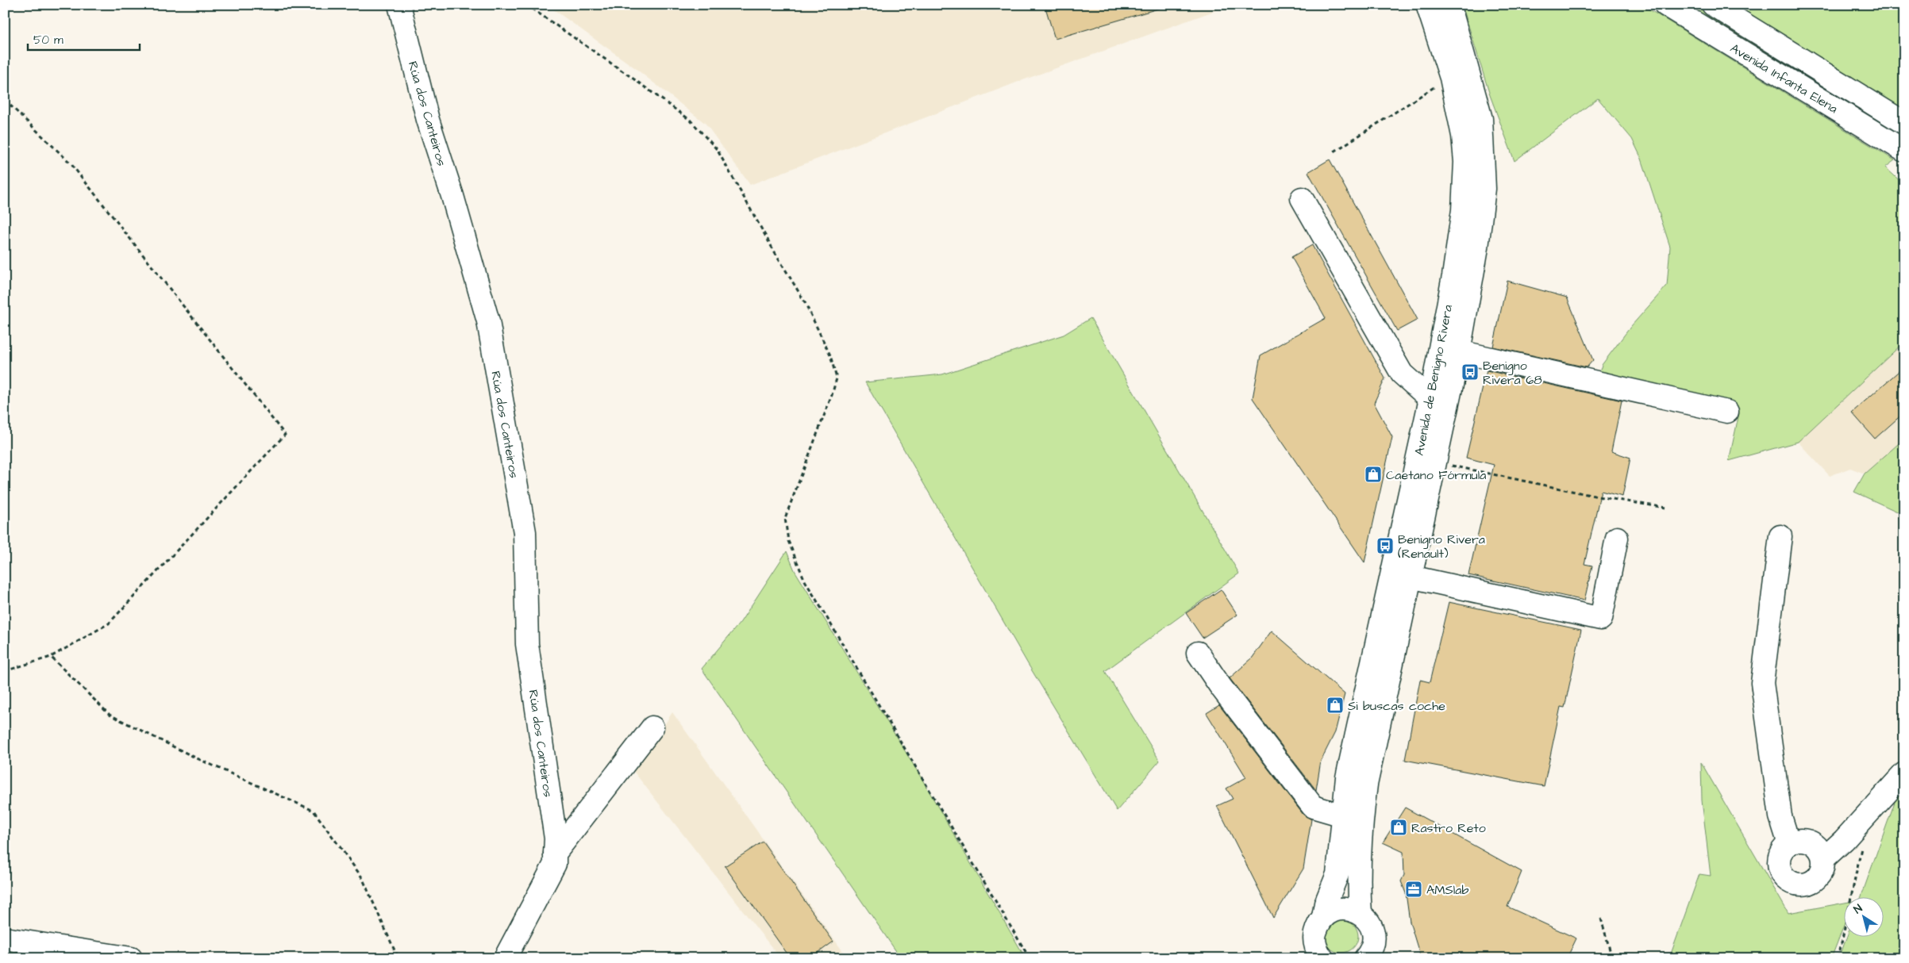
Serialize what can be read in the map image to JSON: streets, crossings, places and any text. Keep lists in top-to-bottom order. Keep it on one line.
{"streets":{"street":["Avenida Infanta Elena","Rúa dos Canteiros","Avenida de Benigno Rivera"]},"places":{"bus stop":["Benigno Rivera 68","Benigno Rivera (Renault)"],"shop":["Caetano Fórmula","Si buscas coche","Rastro Reto"],"office":["AMSlab"]},"scale_bar":"50 m","north":"top left"}
